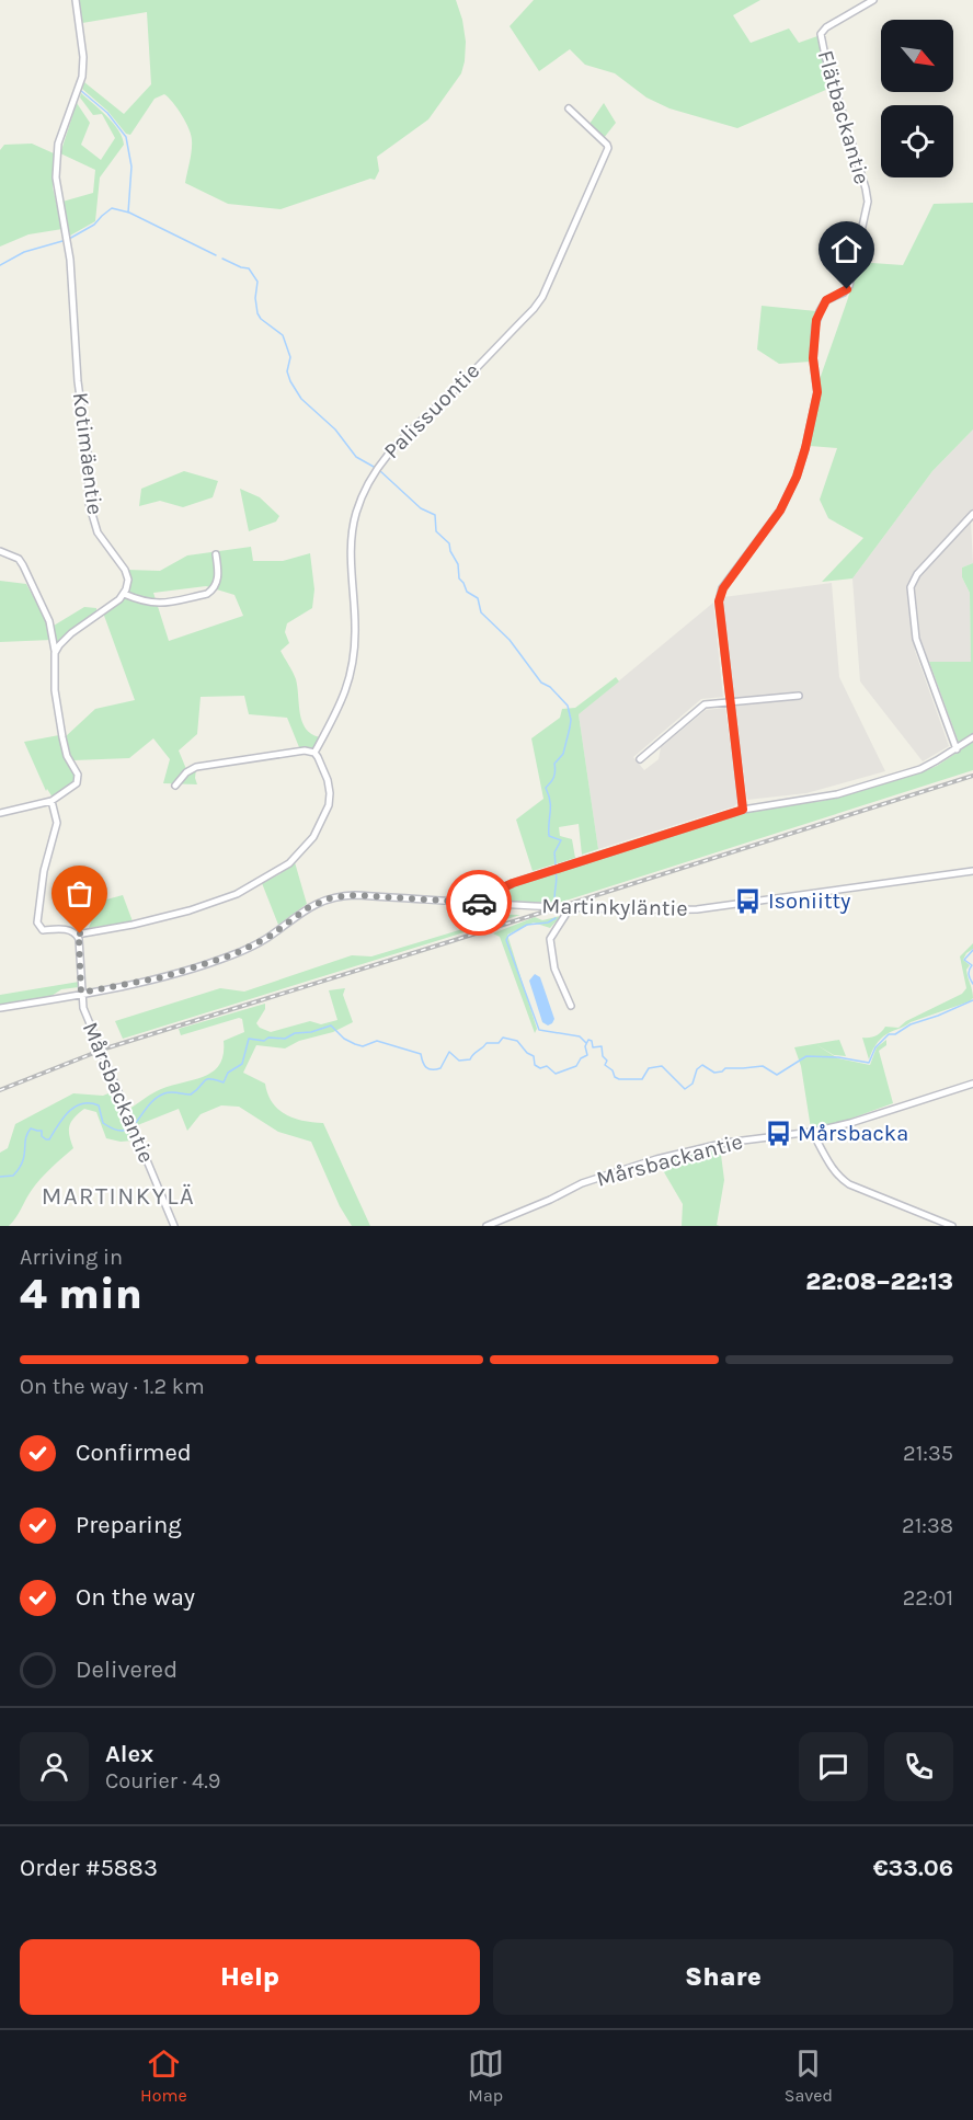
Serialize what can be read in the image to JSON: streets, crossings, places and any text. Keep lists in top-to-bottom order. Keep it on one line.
{"streets":{"street":["Flätbackantie","Palissuontie","Kotimäentie","Martinkyläntie","Mårsbackantie"]},"crossings":[["Martinkyläntie","Mårsbackantie"]],"districts":["MARTINKYLÄ"],"places":{"bus stop":["Isoniitty","Mårsbacka"]},"north":"bottom right","page":{"heading":["4 min","Arriving in","22:08–22:13"],"panel":["Alex","Courier · 4.9","Order #5883","€33.06"],"bar":"On the way · 1.2 km","list":[["Confirmed","21:35"],["Preparing","21:38"],["On the way","22:01"],"Delivered"],"buttons":["Help","Share"],"tabs":["Home","Map","Saved"]}}
